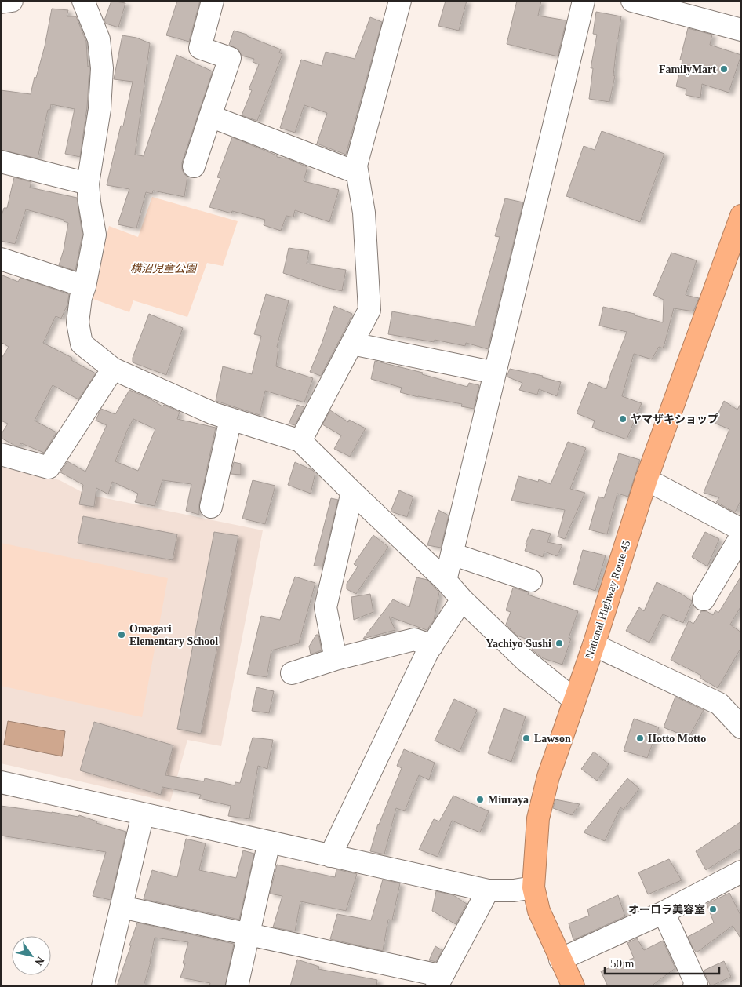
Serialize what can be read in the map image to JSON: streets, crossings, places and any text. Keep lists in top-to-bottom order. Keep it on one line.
{"streets":{"highway":["National Highway Route 45"]},"parks":["横沼児童公園"],"places":["FamilyMart","ヤマザキショップ","Omagari Elementary School","Yachiyo Sushi","Lawson","Hotto Motto","Miuraya","オーロラ美容室"],"scale_bar":"50 m","north":"bottom right"}
